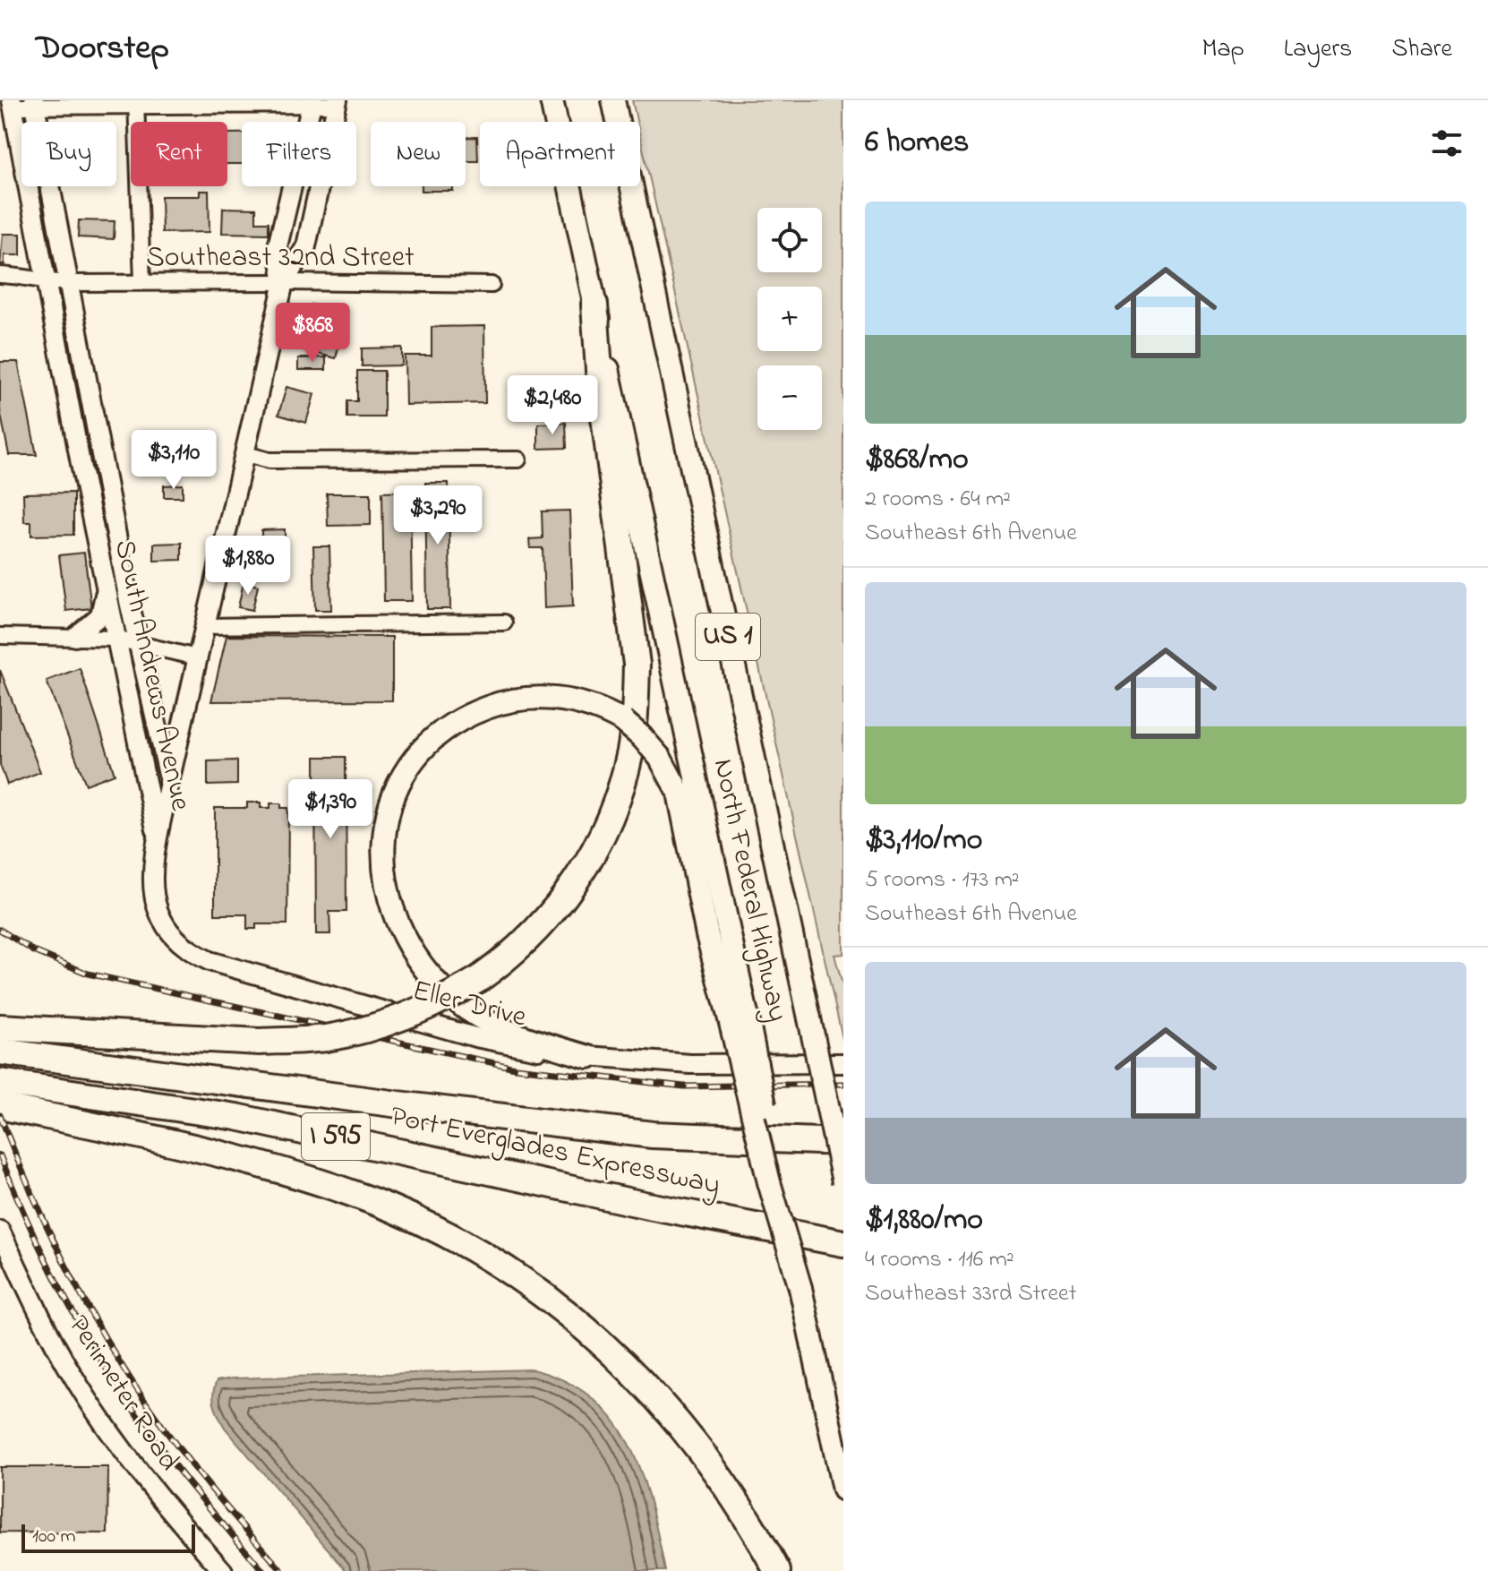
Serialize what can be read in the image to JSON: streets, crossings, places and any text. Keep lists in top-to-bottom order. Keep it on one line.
{"streets":{"highway":["I 595","Port Everglades Expressway"],"main road":["US 1","North Federal Highway"],"street":["Southeast 32nd Street","South Andrews Avenue","Eller Drive","Perimeter Road"]},"crossings":[["Southeast 32nd Street","South Andrews Avenue"],["Southeast 32nd Street","Eller Drive"],["US 1","North Federal Highway"],["South Andrews Avenue","Eller Drive"]],"scale_bar":"100 m","page":{"header":"Doorstep","nav":["Map","Layers","Share"],"heading":"6 homes","chip":["Buy","Rent","Filters","New","Apartment"],"list":[{"name":"$868/mo","note":"2 rooms · 64 m² · Southeast 6th Avenue"},{"name":"$3,110/mo","note":"5 rooms · 173 m² · Southeast 6th Avenue"},{"name":"$1,880/mo","note":"4 rooms · 116 m² · Southeast 33rd Street"}],"map_buttons":["+","−"],"price":["$868","$2,480","$3,110","$3,290","$1,880","$1,390"],"scale":"100 m"}}
